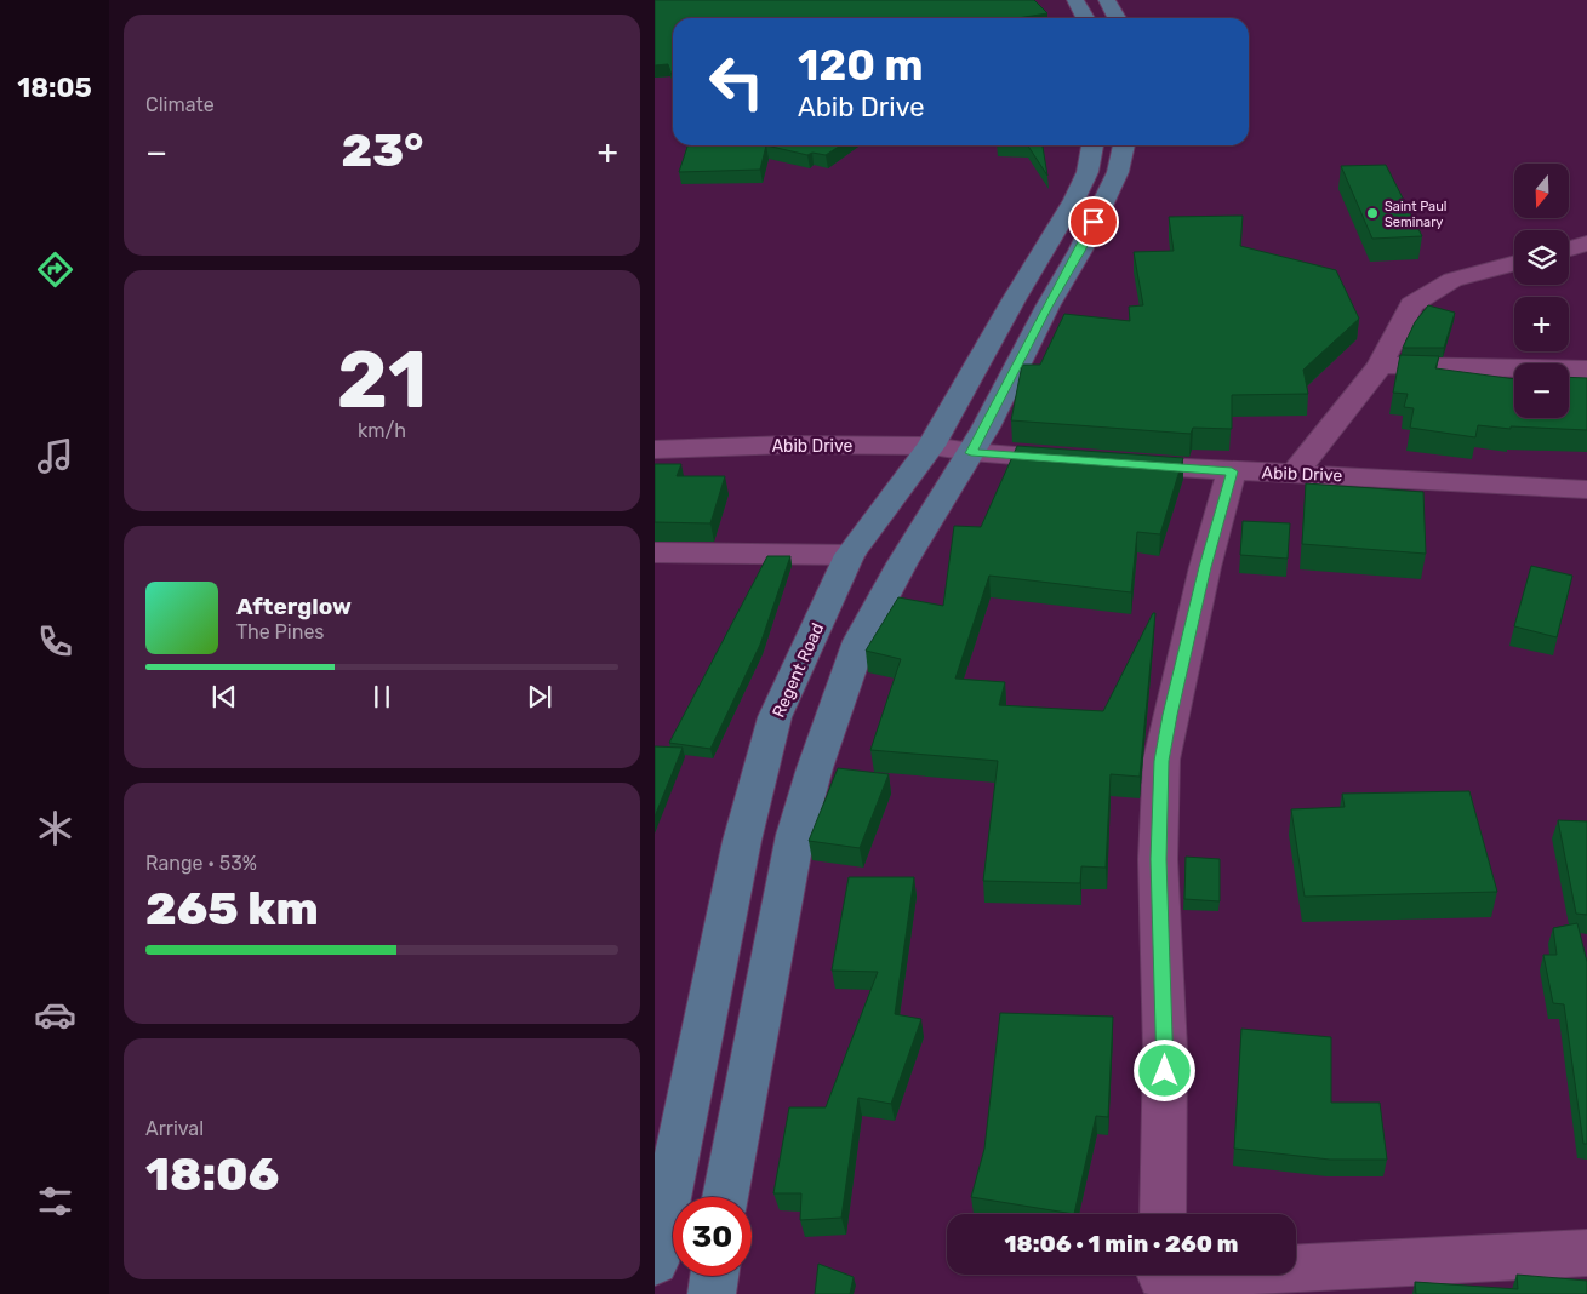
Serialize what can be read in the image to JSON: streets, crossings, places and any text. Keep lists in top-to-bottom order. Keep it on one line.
{"streets":{"main road":["Regent Road"],"street":["Abib Drive"]},"crossings":[["Abib Drive","Regent Road"]],"places":["Saint Paul Seminary"],"north":"bottom","page":{"tabs":"18:05","tile":["Climate",["21","km/h"],["Range · 53%","265 km"],["Arrival","18:06"]],"turn":["120 m","Abib Drive"],"heat":["−","23°","+"],"map_buttons":["+","−"],"song":["Afterglow","The Pines"],"limit":"30","trip":"18:06 · 1 min · 260 m"}}
